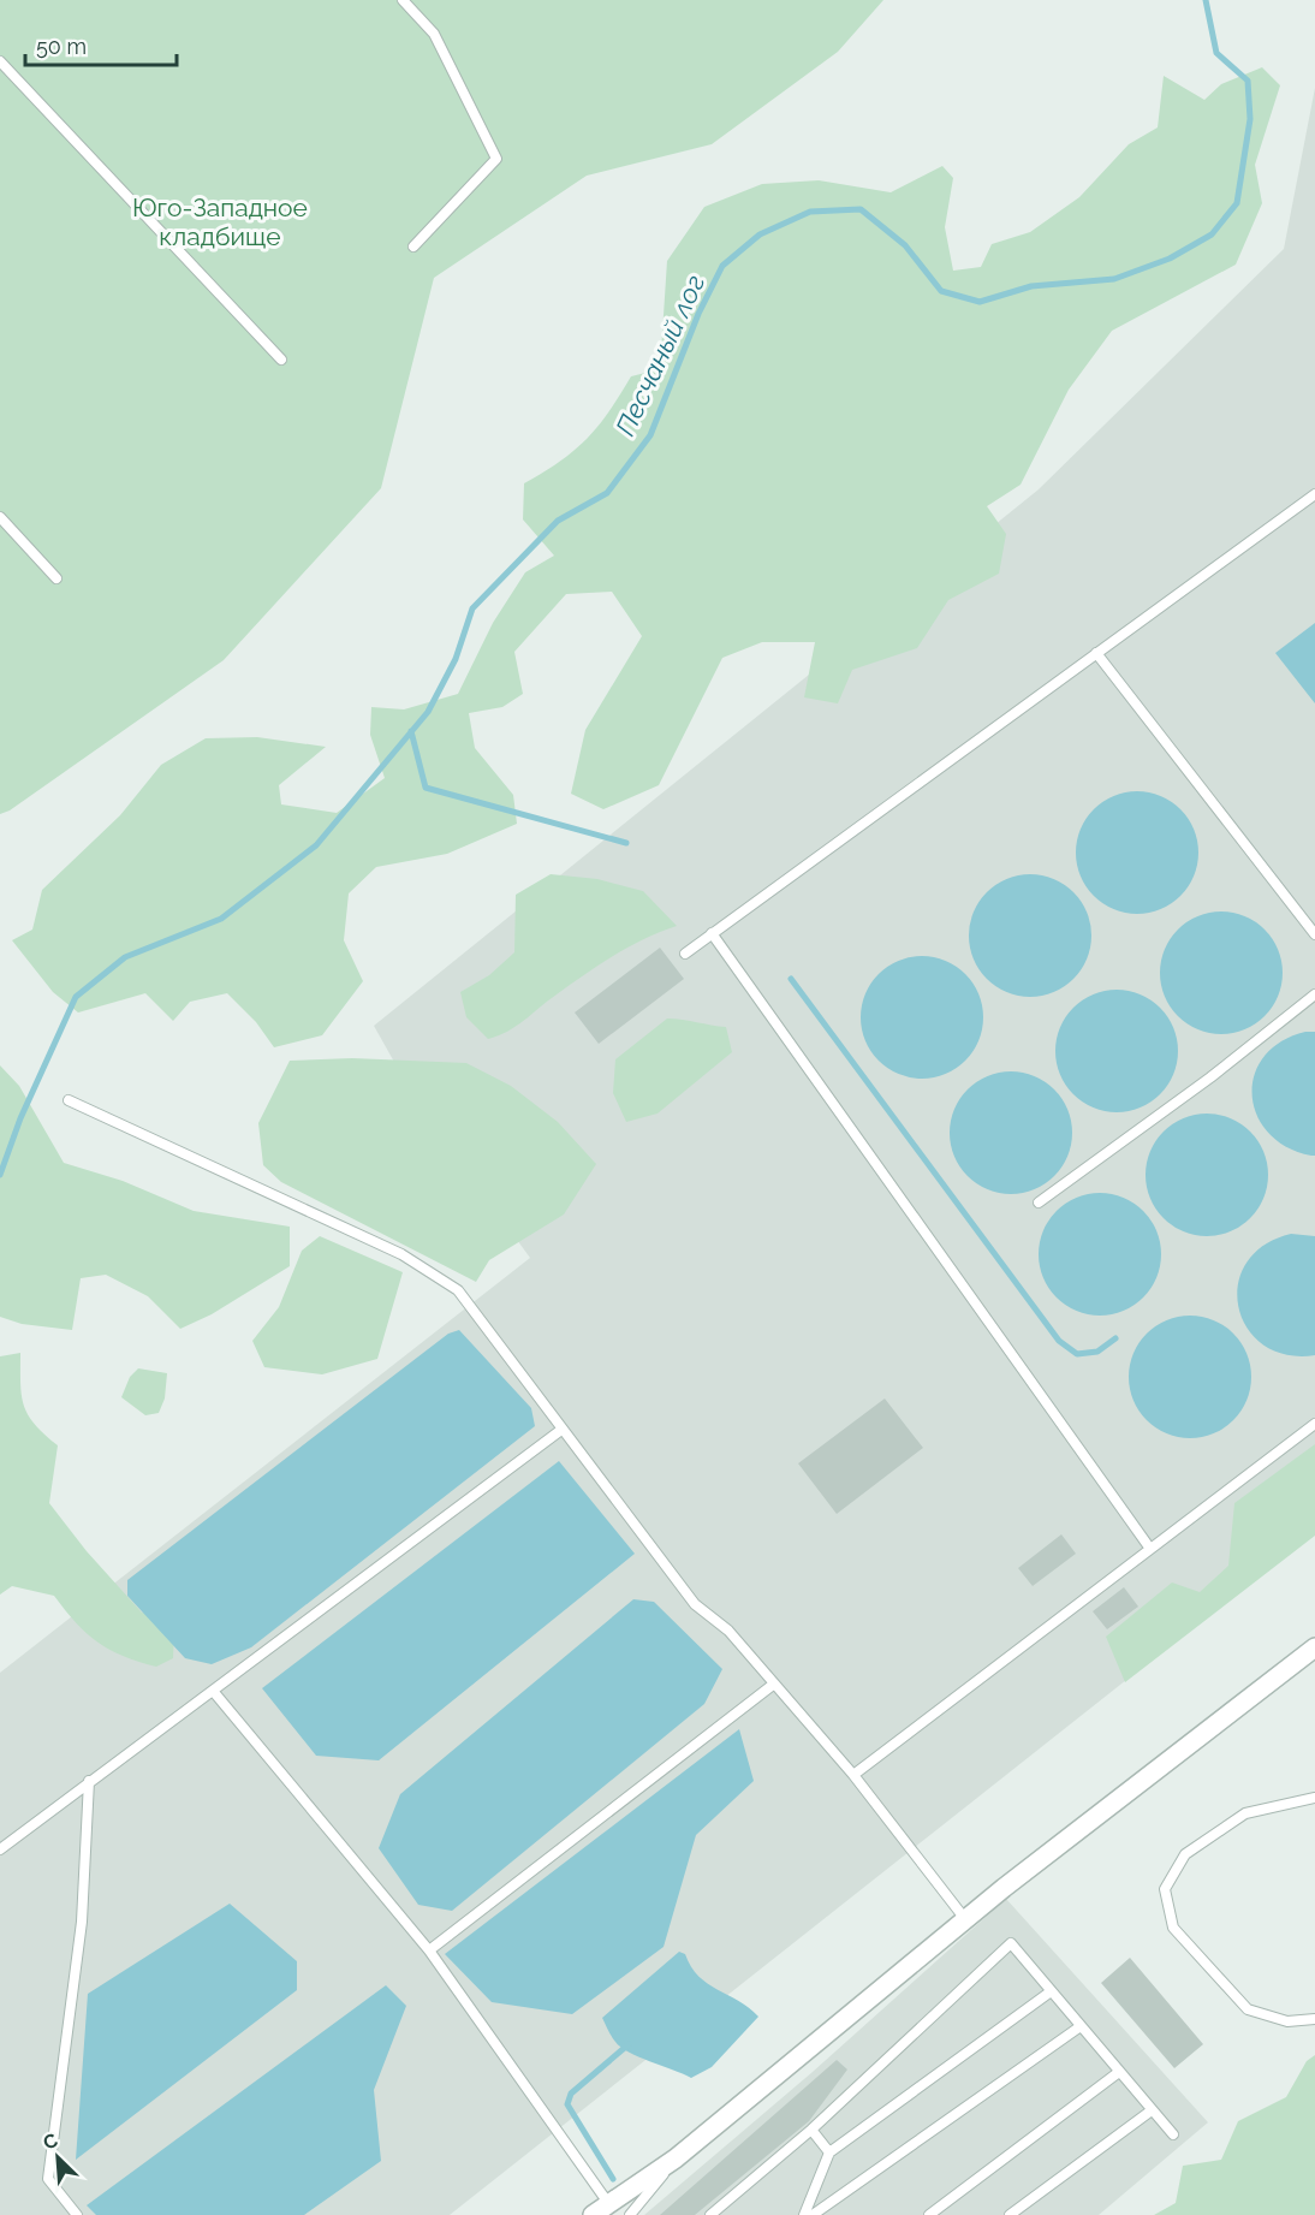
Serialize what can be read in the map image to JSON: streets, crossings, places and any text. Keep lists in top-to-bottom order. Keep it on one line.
{"water":["Песчаный лог"],"parks":["Юго-Западное кладбище"],"scale_bar":"50 m","north":"top left"}
